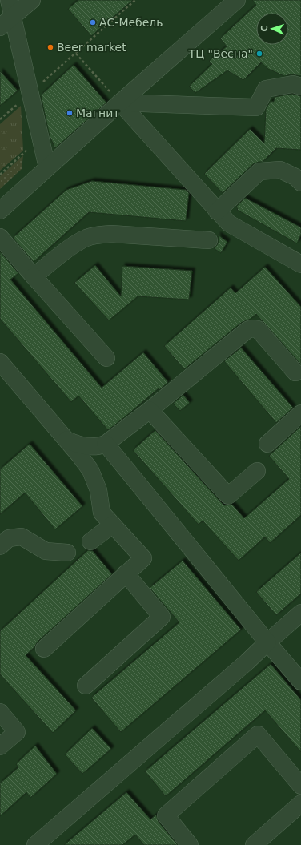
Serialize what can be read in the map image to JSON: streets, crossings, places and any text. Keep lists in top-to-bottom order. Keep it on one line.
{"places":["АС-Мебель","Beer market","ТЦ \"Весна\"","Магнит"],"north":"left"}
